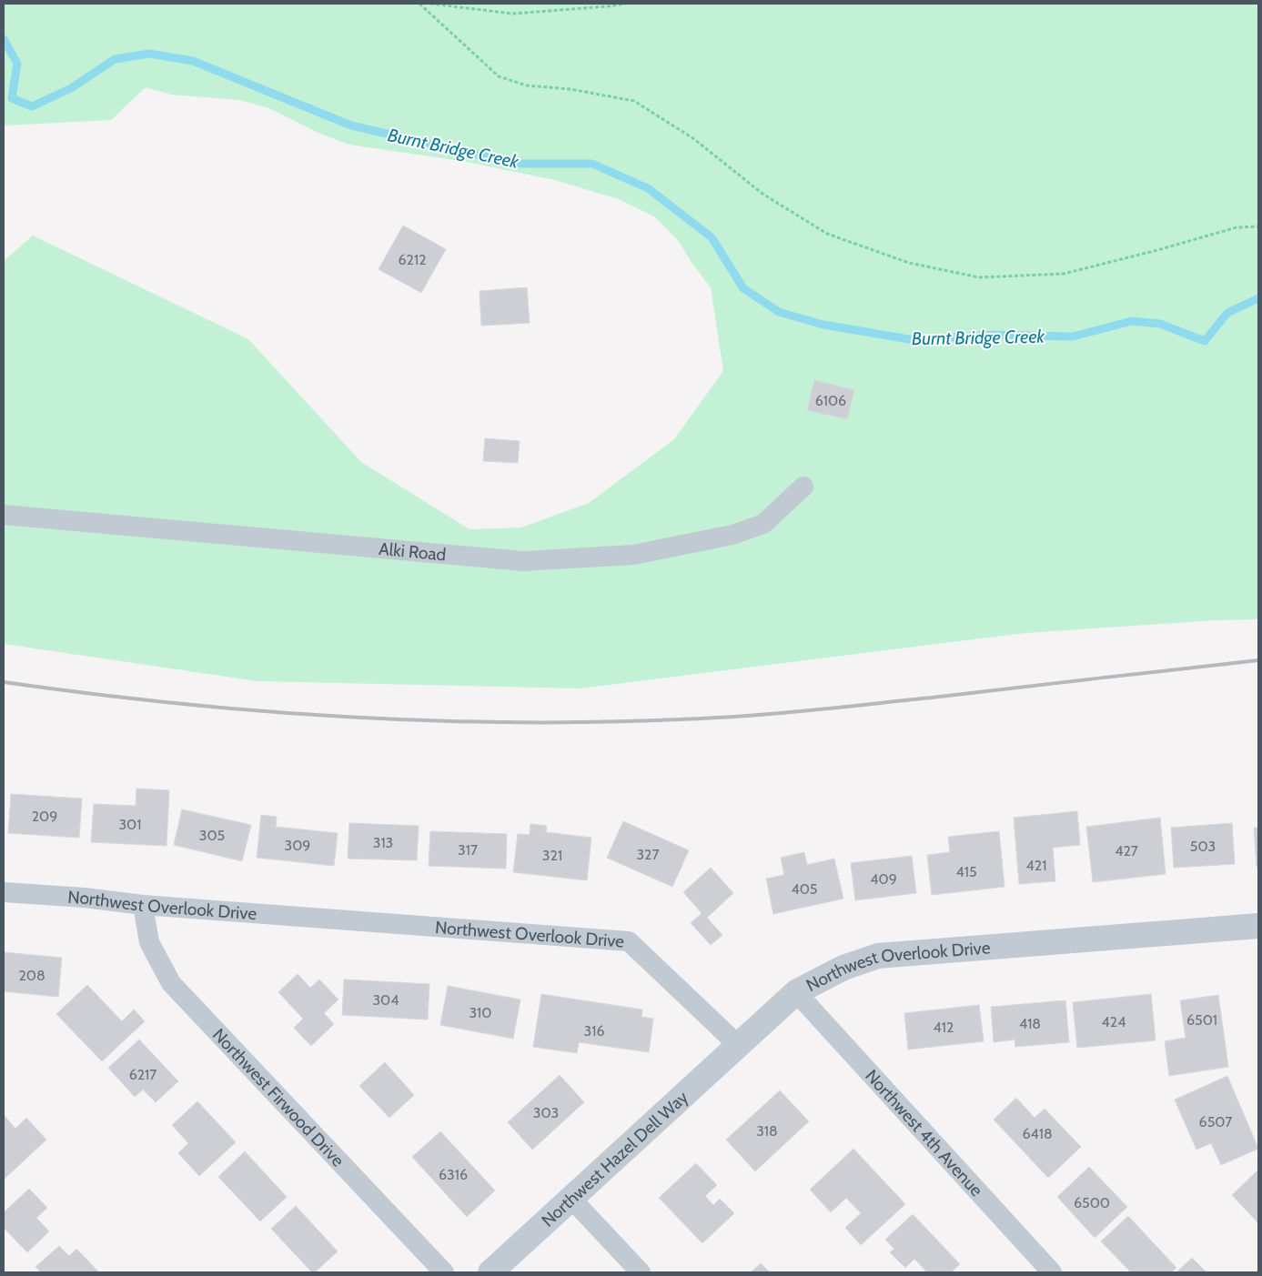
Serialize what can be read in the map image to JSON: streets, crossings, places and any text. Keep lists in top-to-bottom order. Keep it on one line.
{"streets":{"street":["Alki Road","Northwest Overlook Drive","Northwest Firwood Drive","Northwest 4th Avenue","Northwest Hazel Dell Way"]},"crossings":[["Northwest Overlook Drive","Northwest Firwood Drive"],["Northwest Overlook Drive","Northwest 4th Avenue"],["Northwest Overlook Drive","Northwest Hazel Dell Way"]],"water":["Burnt Bridge Creek"],"house_numbers":["6212","6106","209","301","305","313","309","503","317","427","327","321","421","415","409","405","208","304","310","6501","424","418","412","316","6217","303","6507","318","6418","6316","6500"]}
